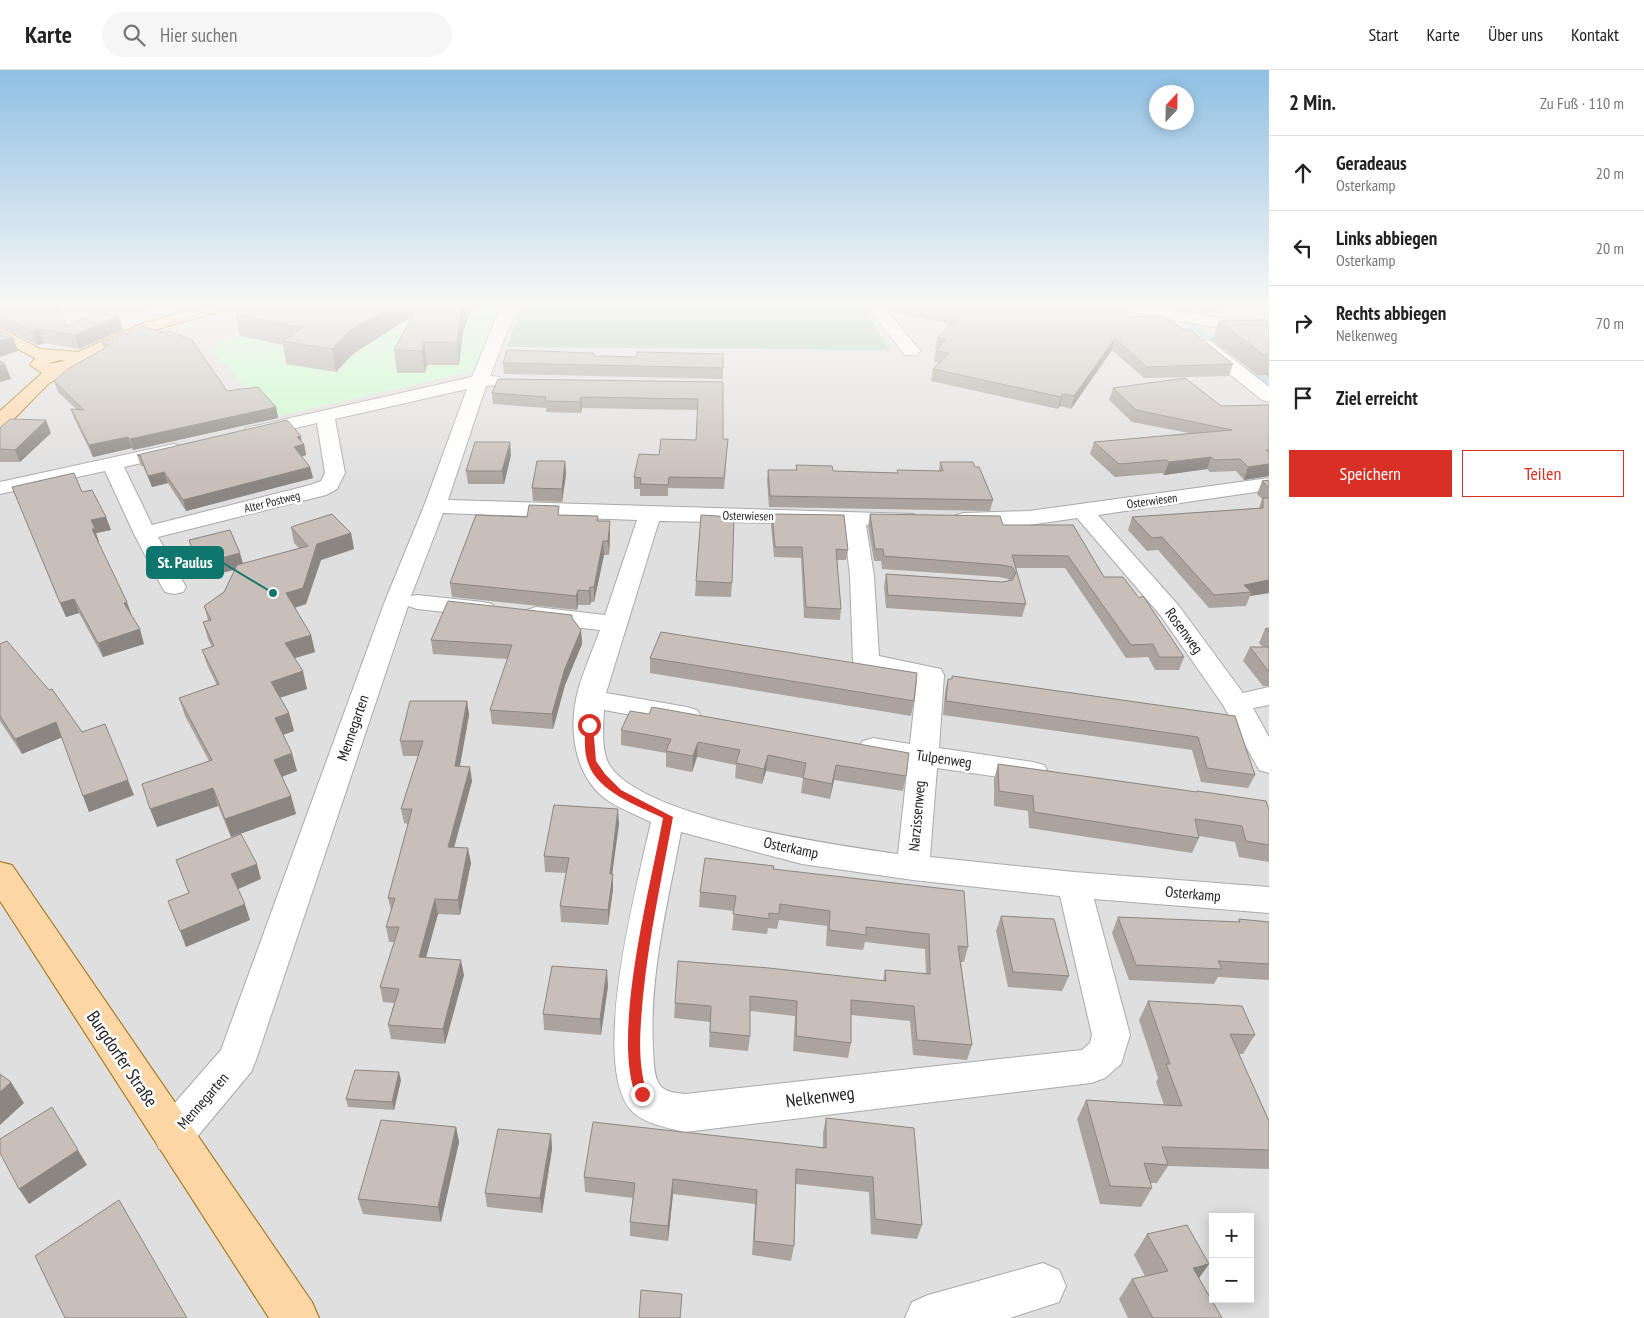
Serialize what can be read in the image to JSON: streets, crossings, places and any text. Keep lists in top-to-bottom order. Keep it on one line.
{"streets":{"main road":["Burgdorfer Straße"],"street":["Osterwiesen","Alter Postweg","Rosenweg","Mennegarten","Tulpenweg","Narzissenweg","Osterkamp","Nelkenweg"]},"crossings":[["Osterwiesen","Rosenweg"],["Osterwiesen","Mennegarten"],["Osterwiesen","Narzissenweg"],["Osterwiesen","Osterkamp"],["Mennegarten","Burgdorfer Straße"],["Tulpenweg","Narzissenweg"],["Narzissenweg","Osterkamp"],["Osterkamp","Nelkenweg"]],"places":["St. Paulus"],"north":"top","page":{"header":"Karte","search":"Hier suchen","nav":["Start","Karte","Über uns","Kontakt"],"heading":["2 Min.","Zu Fuß · 110 m"],"list":[["Geradeaus","Osterkamp","20 m"],["Links abbiegen","Osterkamp","20 m"],["Rechts abbiegen","Nelkenweg","70 m"],"Ziel erreicht"],"buttons":["Speichern","Teilen"],"map_buttons":["+","−"]}}
